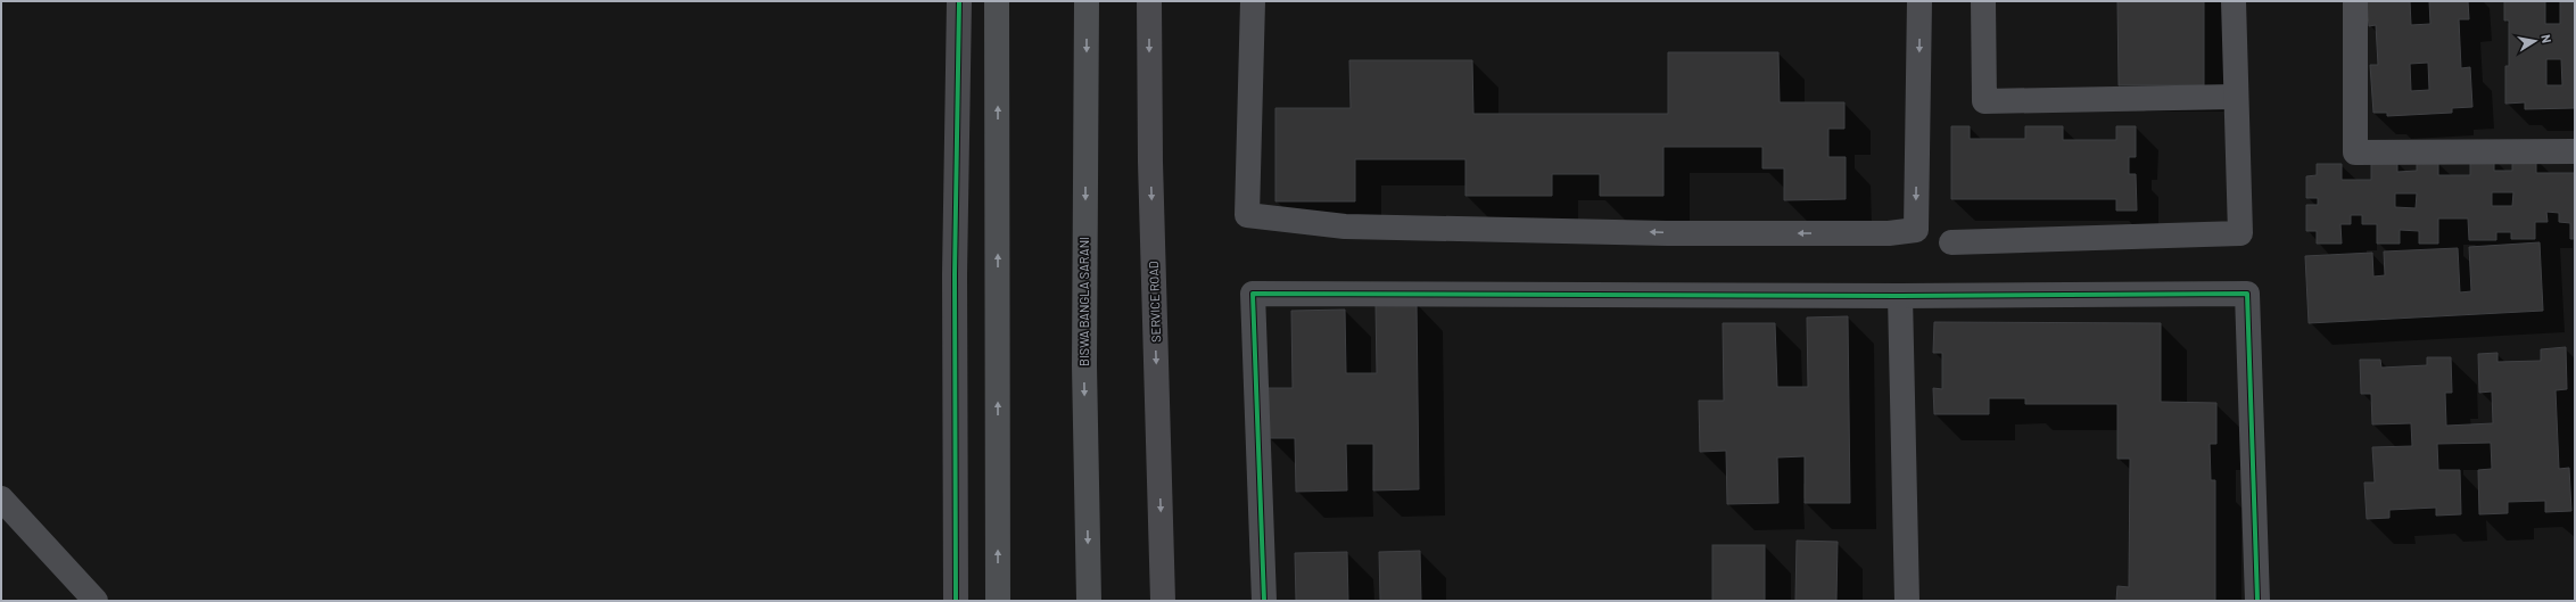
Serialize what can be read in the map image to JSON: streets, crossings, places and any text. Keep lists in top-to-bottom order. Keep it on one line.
{"streets":{"main road":["BISWA BANGLA SARANI"],"street":["SERVICE ROAD"]},"north":"right"}
